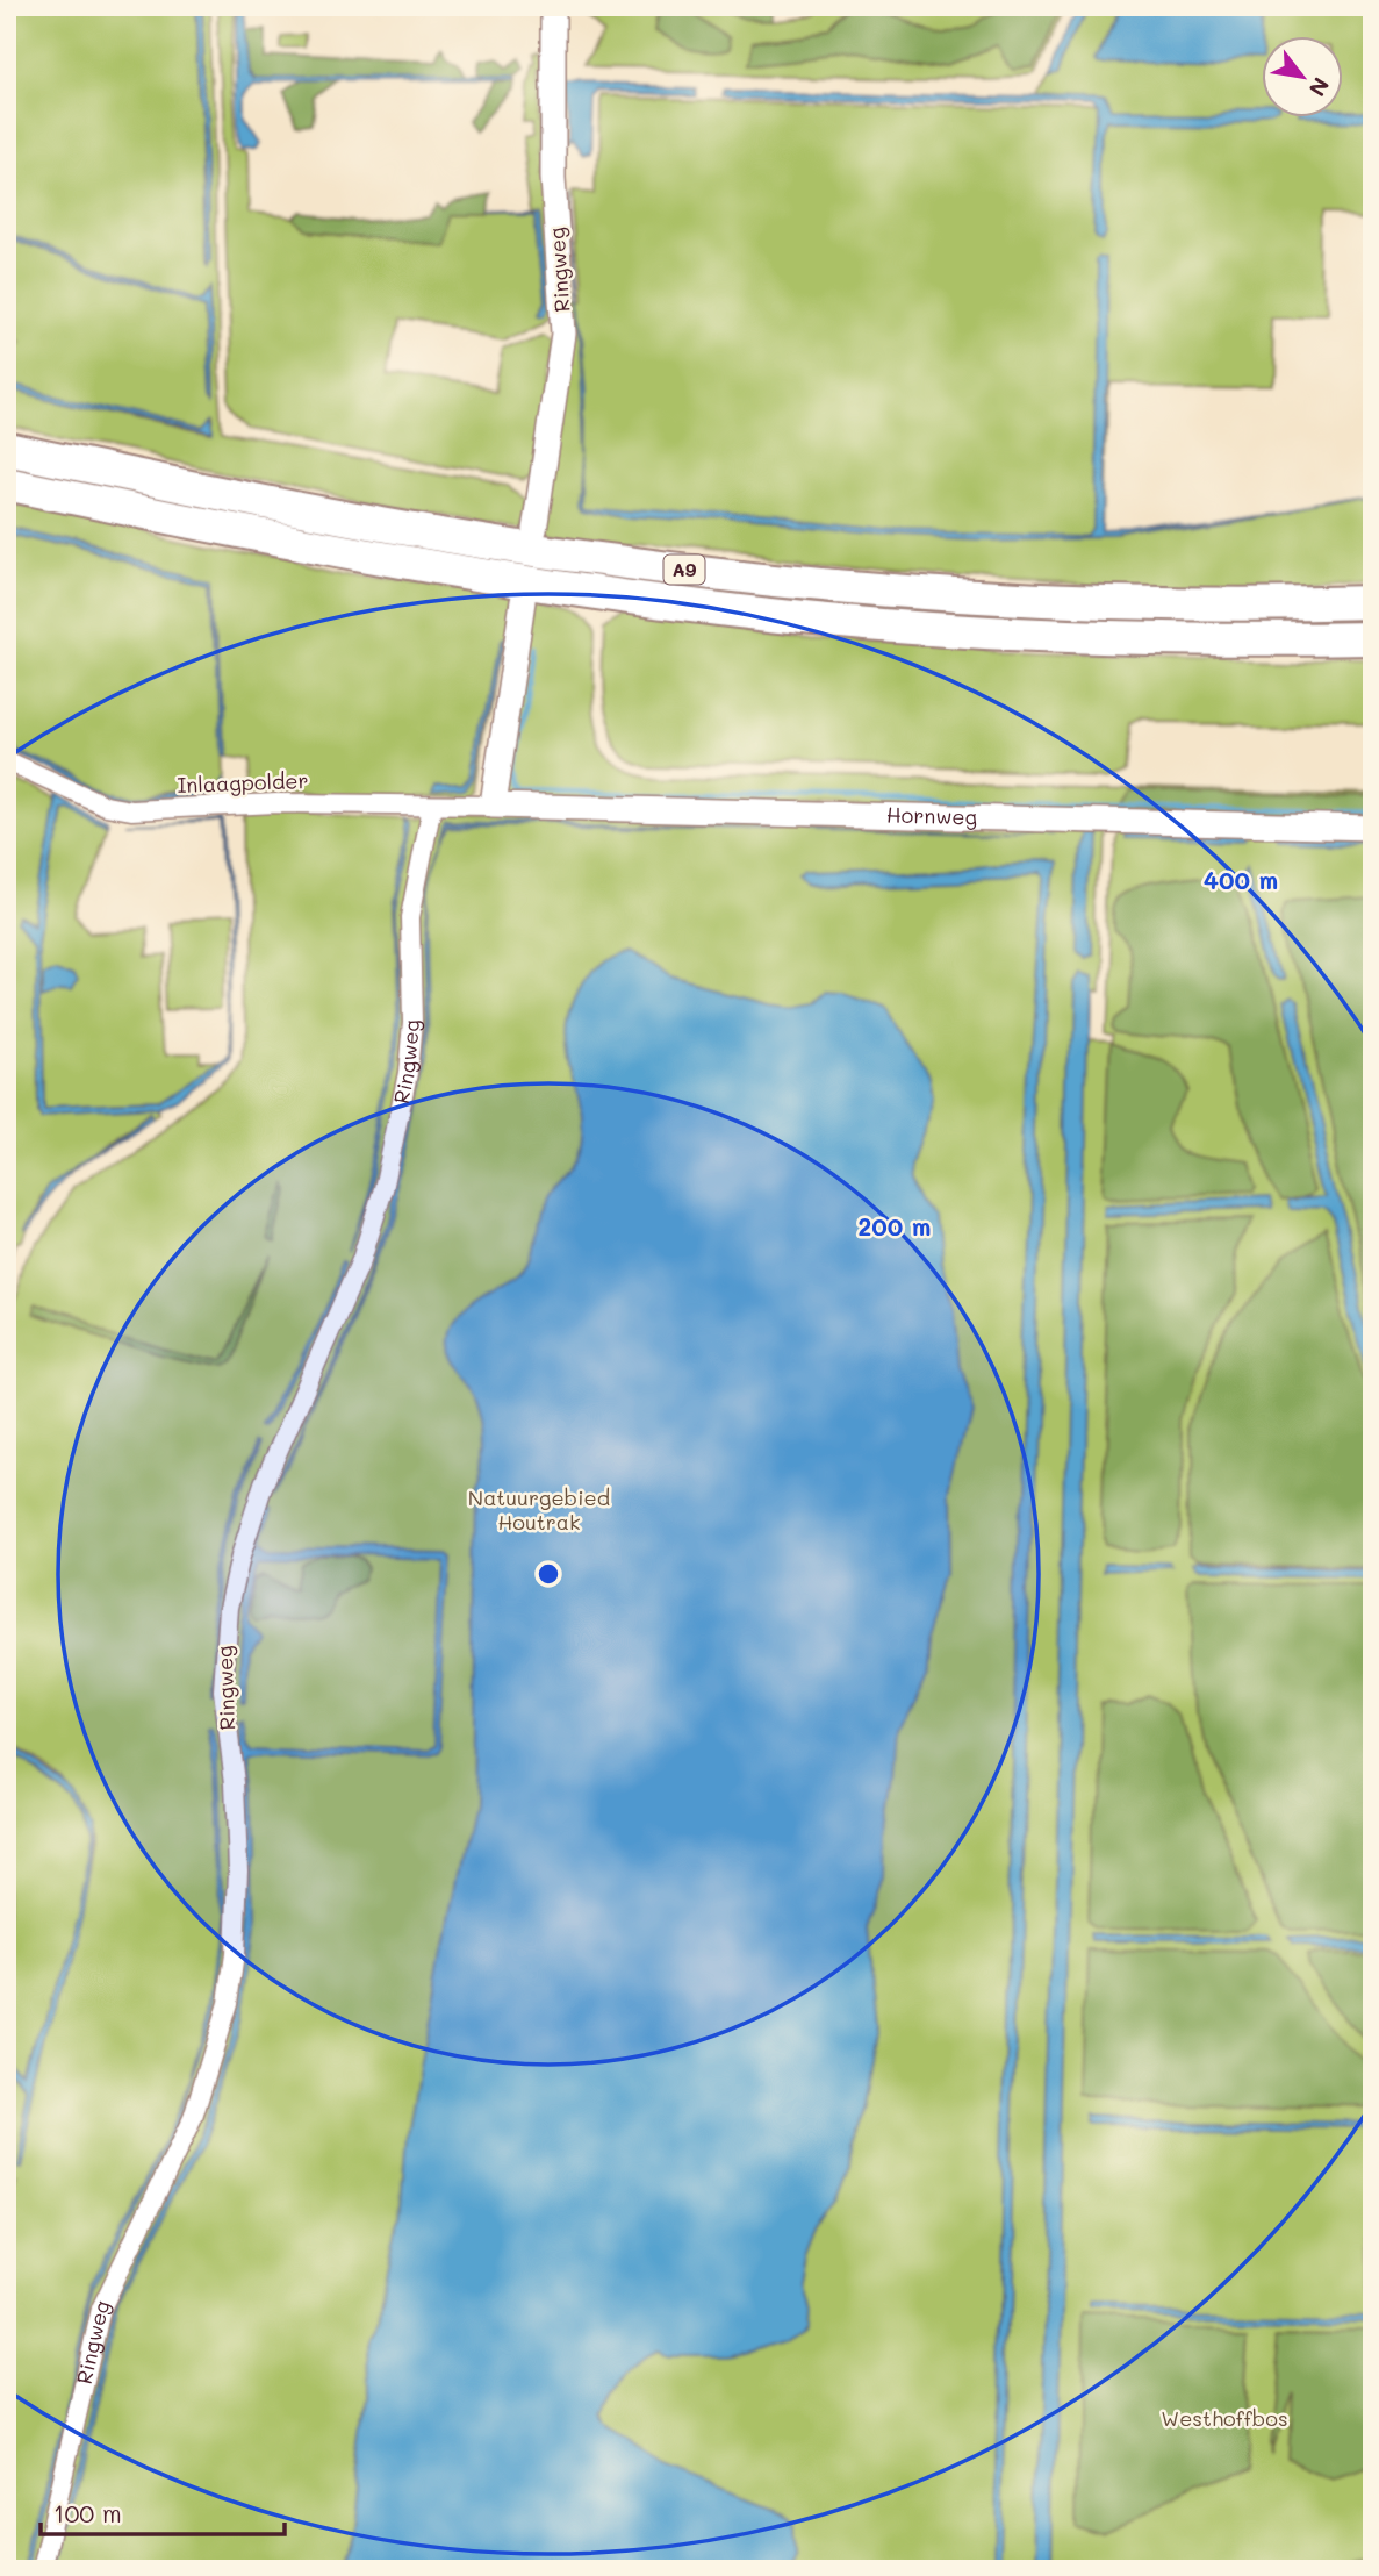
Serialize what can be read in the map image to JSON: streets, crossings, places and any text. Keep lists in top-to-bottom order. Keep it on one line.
{"streets":{"highway":["A9"],"street":["Ringweg","Inlaagpolder","Hornweg"]},"crossings":[["Ringweg","Inlaagpolder"],["Inlaagpolder","Hornweg"]],"parks":["Natuurgebied Houtrak","Westhoffbos"],"scale_bar":"100 m","north":"bottom right","rings":["400 m","200 m"]}
